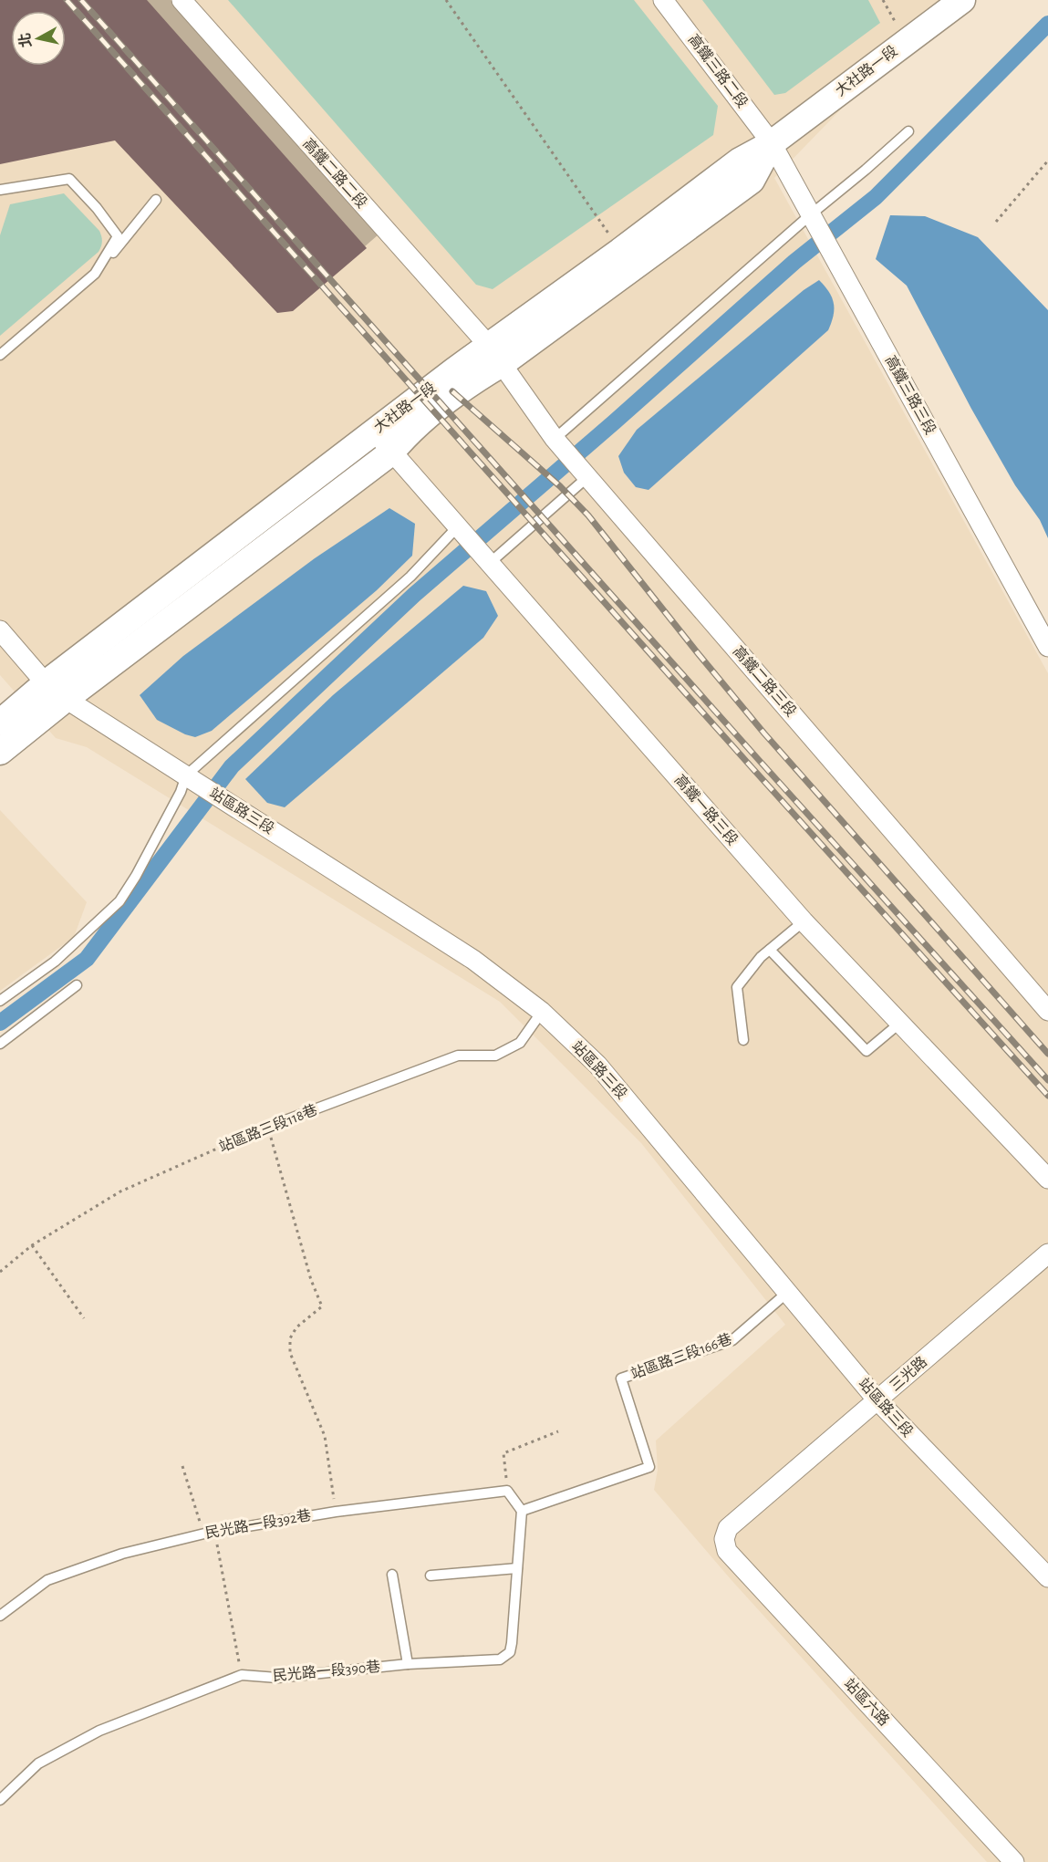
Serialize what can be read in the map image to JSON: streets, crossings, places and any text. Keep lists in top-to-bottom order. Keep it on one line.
{"streets":{"street":["高鐵三路二段","大社路一段","高鐵二路二段","高鐵三路三段","高鐵二路三段","高鐵一路三段","站區路三段","三光路","站區六路"],"lane":["站區路三段118巷","站區路三段166巷","民光路一段392巷","民光路一段390巷"]},"crossings":[["高鐵三路二段","大社路一段"],["高鐵三路二段","高鐵三路三段"],["大社路一段","高鐵二路二段"],["大社路一段","高鐵三路三段"],["大社路一段","高鐵二路三段"],["大社路一段","高鐵一路三段"],["大社路一段","站區路三段"],["高鐵二路二段","高鐵二路三段"],["站區路三段","站區路三段118巷"],["站區路三段","站區路三段166巷"],["站區路三段","三光路"],["站區路三段166巷","民光路一段390巷"],["三光路","站區六路"]],"north":"left"}
